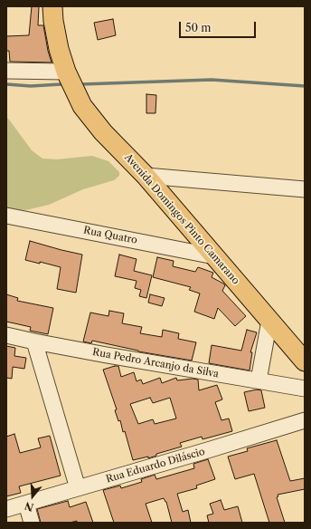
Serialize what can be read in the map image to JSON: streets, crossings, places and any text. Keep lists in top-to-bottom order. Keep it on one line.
{"streets":{"main road":["Avenida Domingos Pinto Camarano"],"street":["Rua Quatro","Rua Pedro Arcanjo da Silva","Rua Eduardo Diláscio"]},"crossings":[["Avenida Domingos Pinto Camarano","Rua Quatro"]],"scale_bar":"50 m","north":"bottom"}
